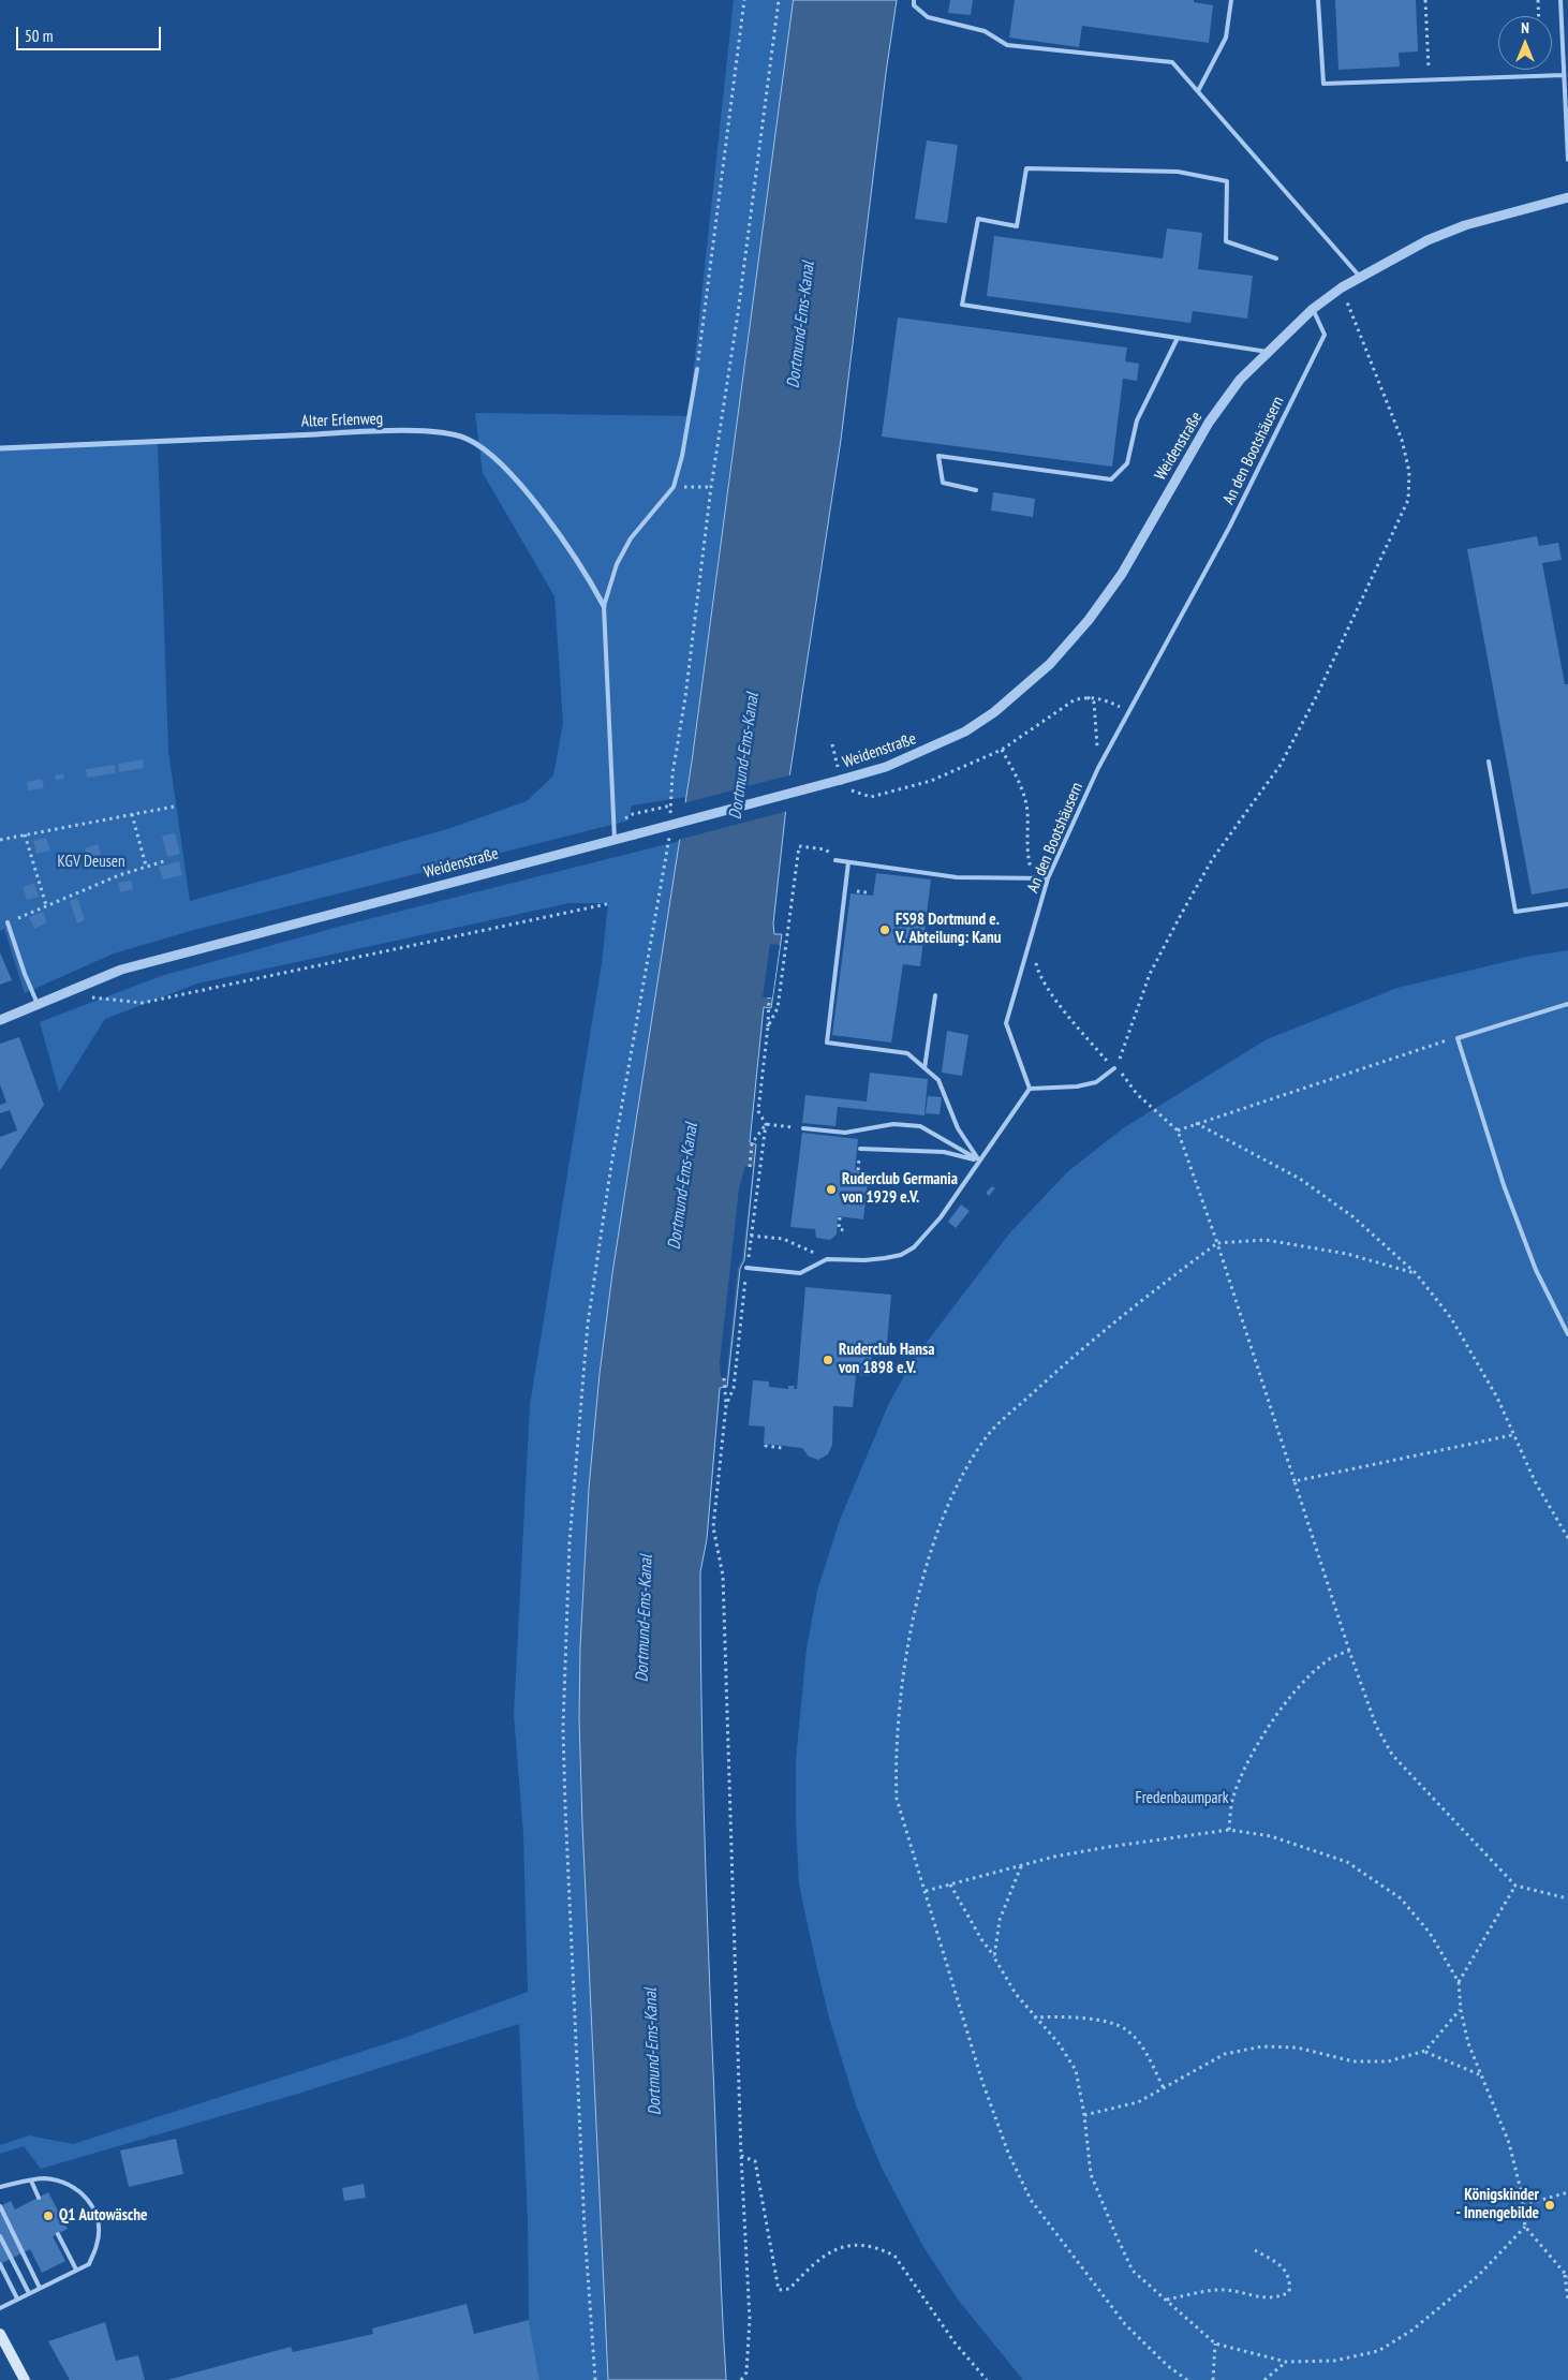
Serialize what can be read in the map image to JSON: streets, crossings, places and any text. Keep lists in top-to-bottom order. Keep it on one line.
{"streets":{"street":["Alter Erlenweg","Weidenstraße"],"lane":["An den Bootshäusern"]},"crossings":[["Weidenstraße","An den Bootshäusern"]],"water":["Dortmund-Ems-Kanal"],"parks":["KGV Deusen","Fredenbaumpark"],"places":["FS98 Dortmund e. V. Abteilung: Kanu","Ruderclub Germania von 1929 e.V.","Ruderclub Hansa von 1898 e.V.","Königskinder - Innengebilde","Q1 Autowäsche"],"scale_bar":"50 m","north":"top"}
